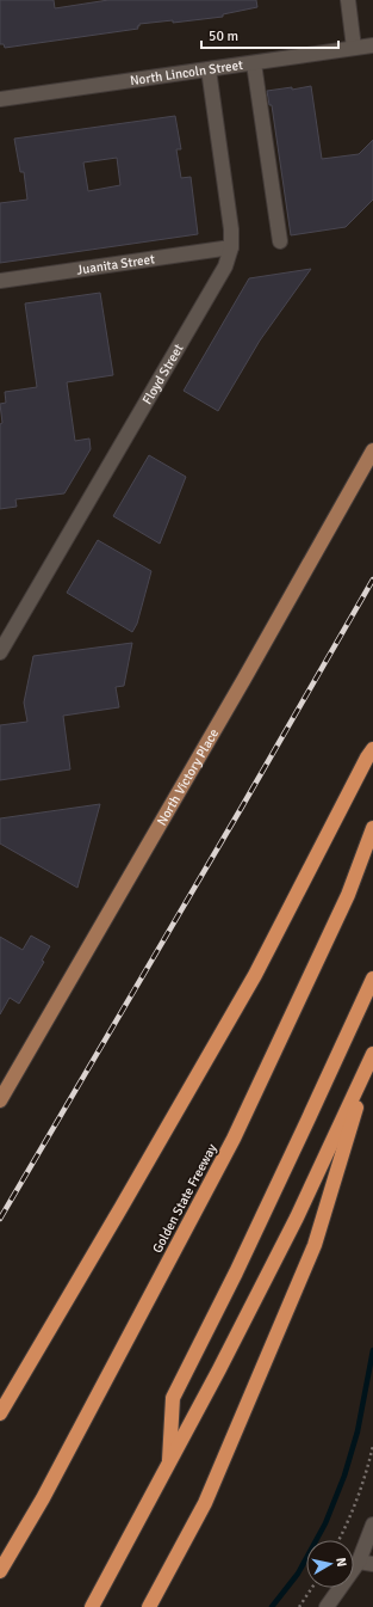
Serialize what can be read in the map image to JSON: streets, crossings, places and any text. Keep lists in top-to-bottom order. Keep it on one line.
{"streets":{"highway":["Golden State Freeway"],"main road":["North Victory Place"],"street":["North Lincoln Street","Juanita Street","Floyd Street"]},"crossings":[["North Lincoln Street","Floyd Street"],["Juanita Street","Floyd Street"]],"scale_bar":"50 m","north":"right"}
